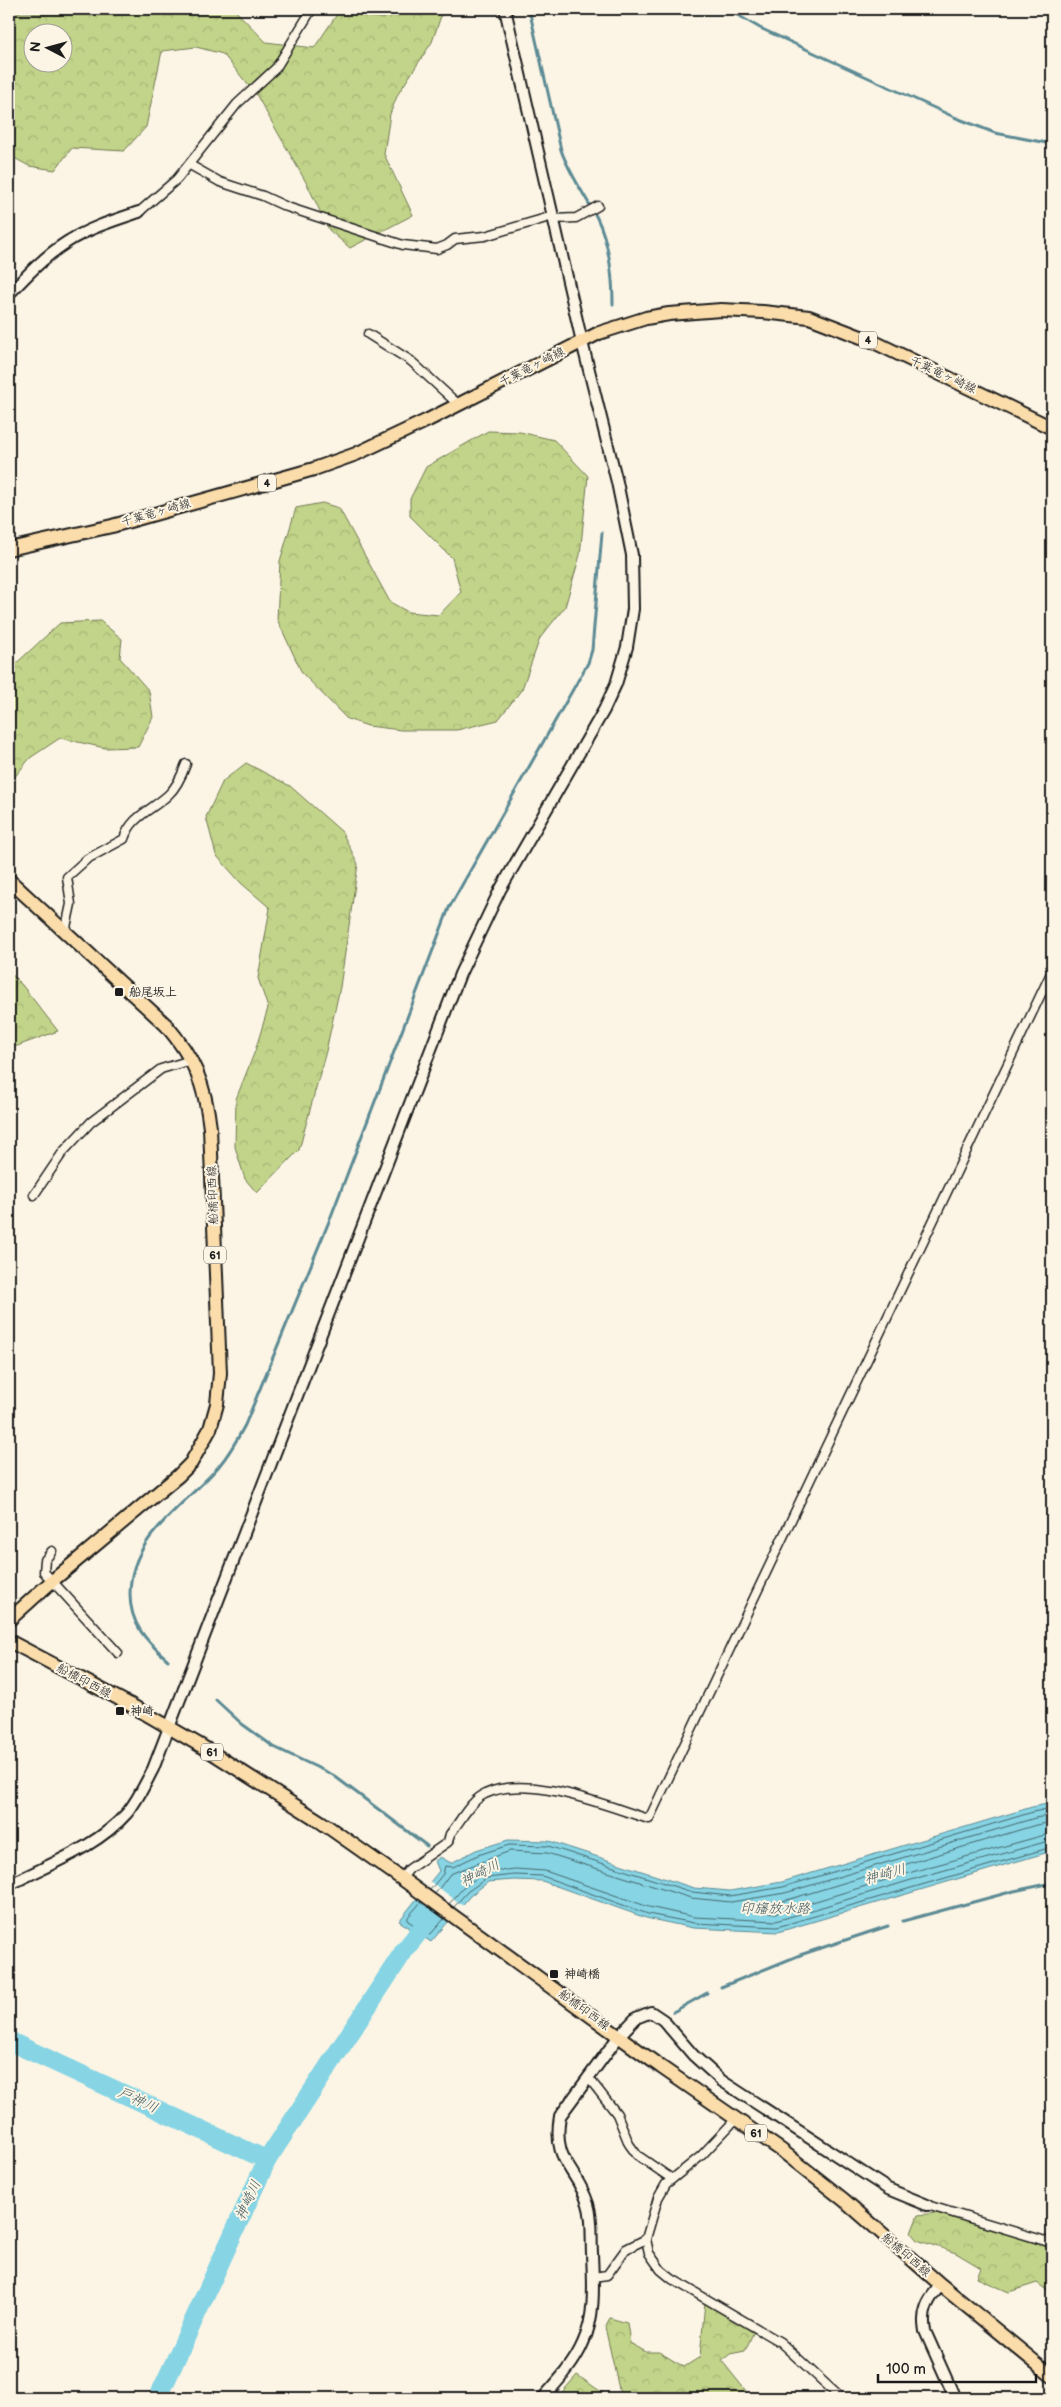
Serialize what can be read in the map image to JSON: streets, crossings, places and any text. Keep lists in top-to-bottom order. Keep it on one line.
{"streets":{"main road":["4","千葉竜ヶ崎線","船橋印西線","61"]},"water":["神崎川","印旛放水路","戸神川"],"places":{"transit":["船尾坂上","神崎","神崎橋"]},"scale_bar":"100 m","north":"left"}
